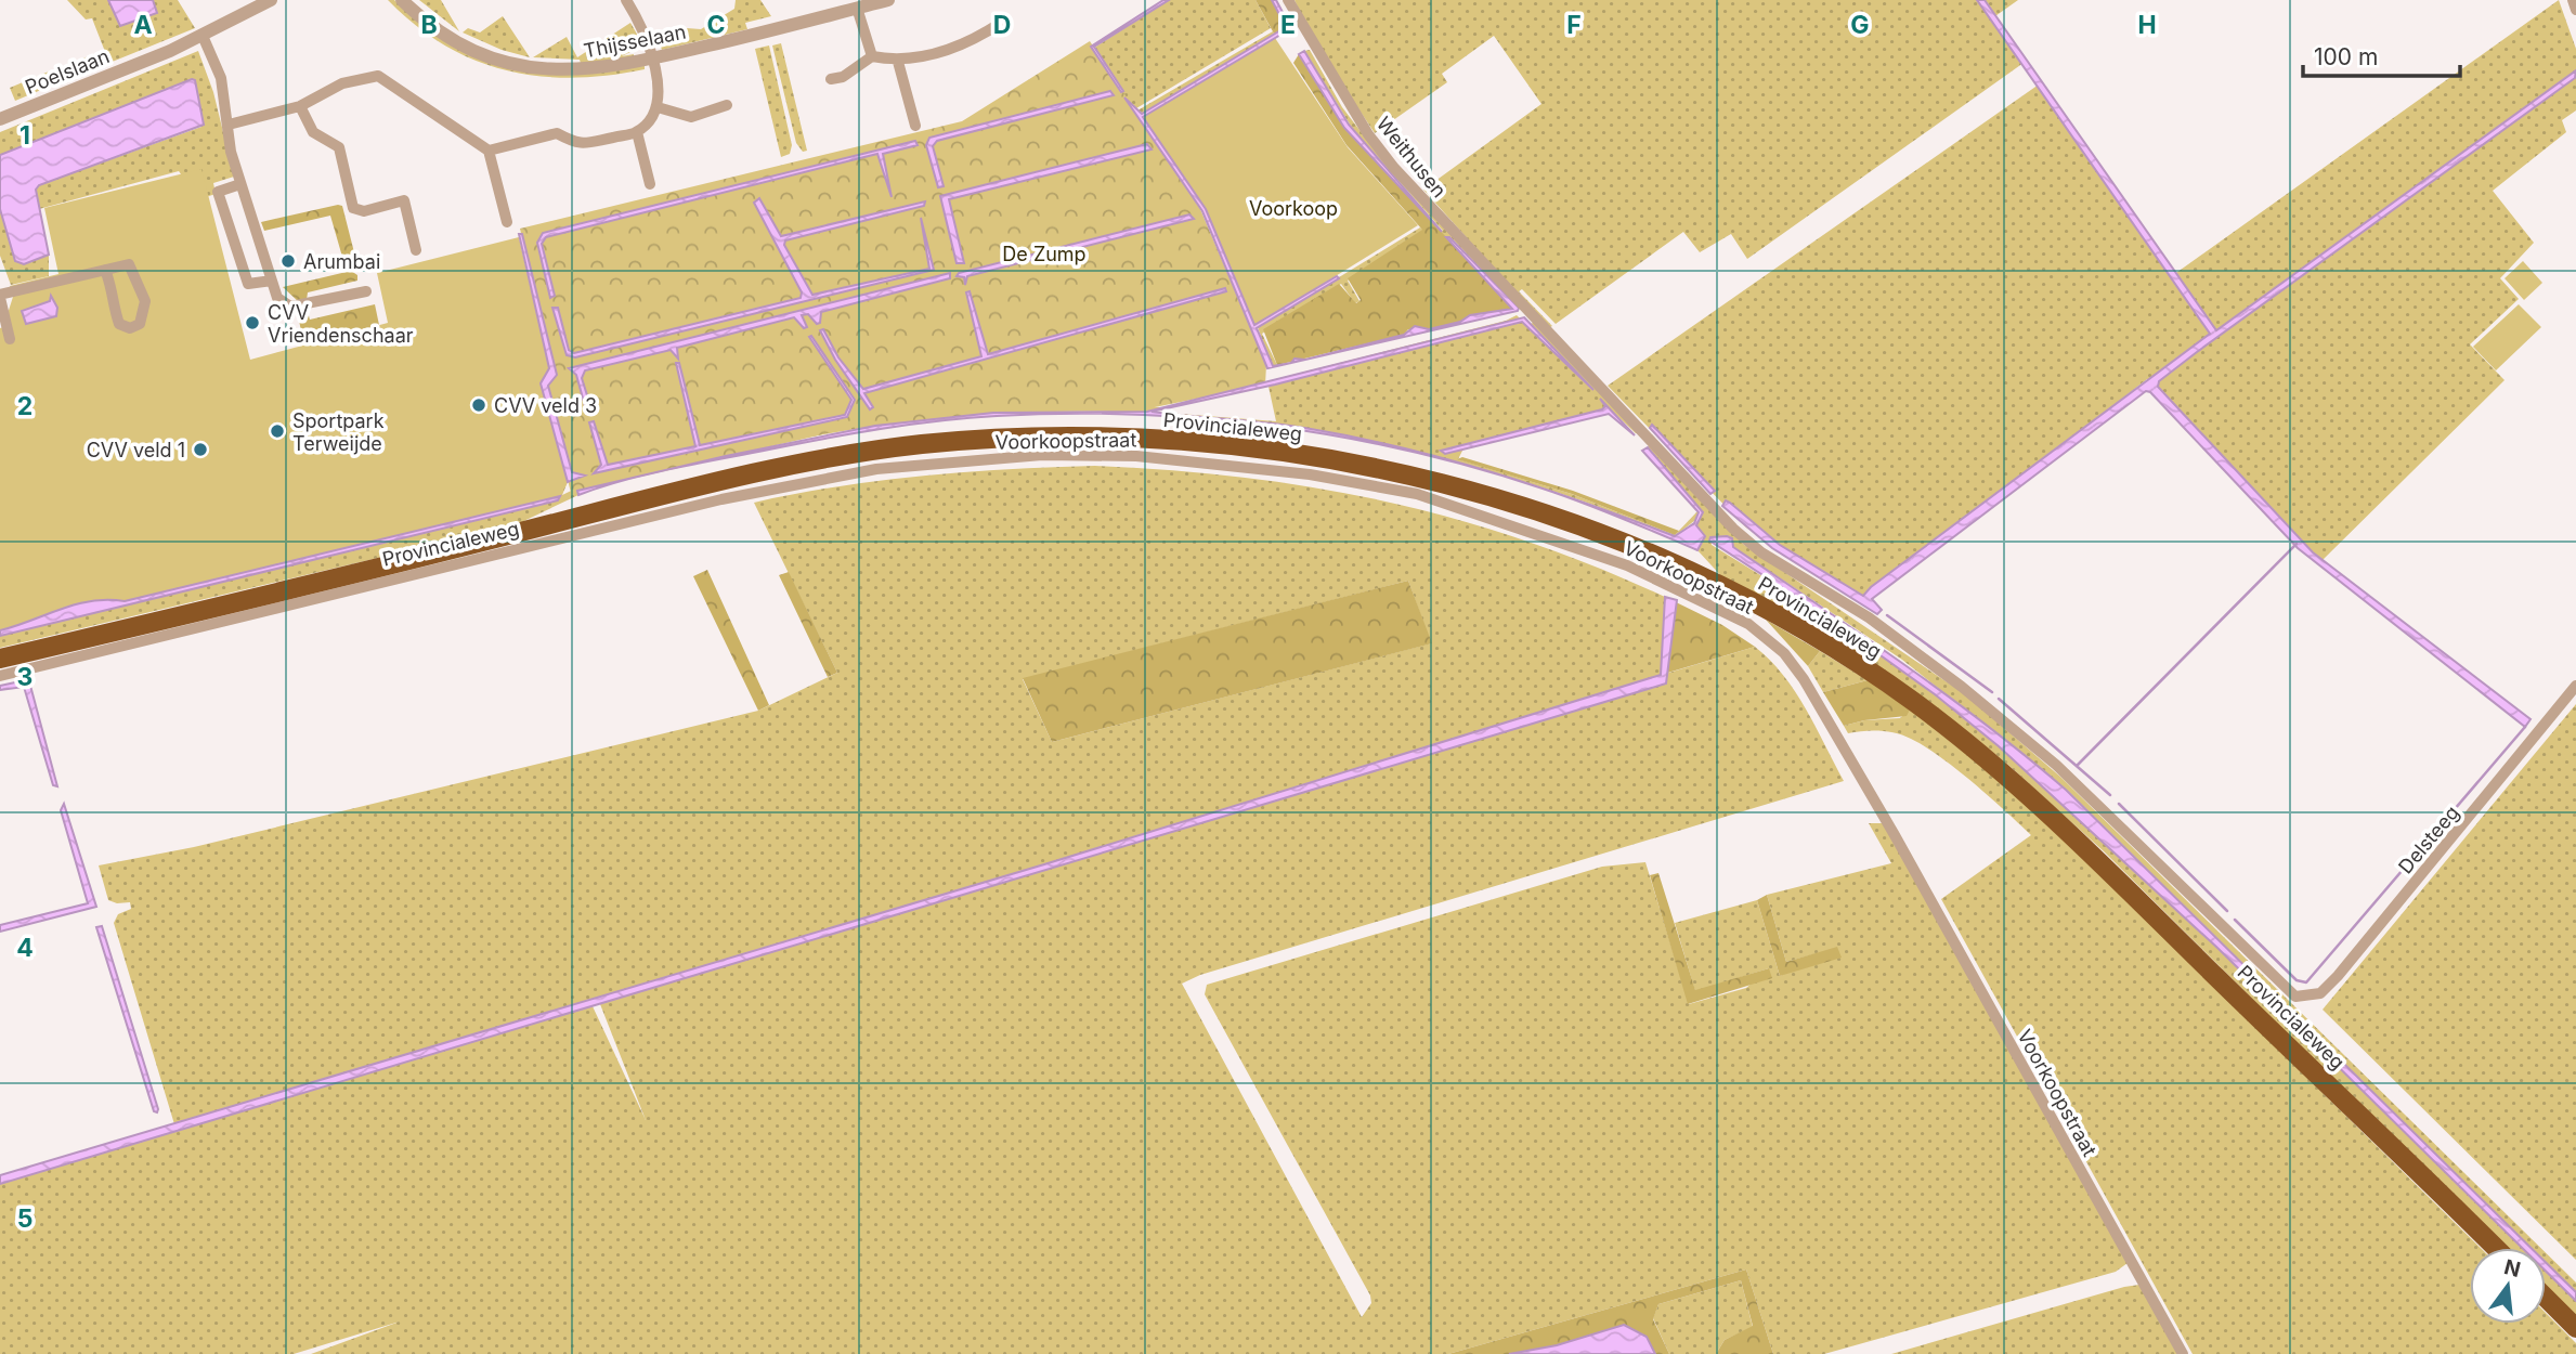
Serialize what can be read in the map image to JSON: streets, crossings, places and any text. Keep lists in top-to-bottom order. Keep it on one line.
{"streets":{"highway":["Provincialeweg"],"street":["Thijsselaan","Poelslaan","Weithusen","Voorkoopstraat","Delsteeg"]},"crossings":[["Weithusen","Delsteeg"],["Provincialeweg","Voorkoopstraat"]],"parks":["Voorkoop","De Zump"],"places":["Arumbai","CVV Vriendenschaar","CVV veld 3","Sportpark Terweijde","CVV veld 1"],"scale_bar":"100 m","north":"top","grid":{"columns":["A","B","C","D","E","F","G","H"],"rows":["1","2","3","4","5"]}}
